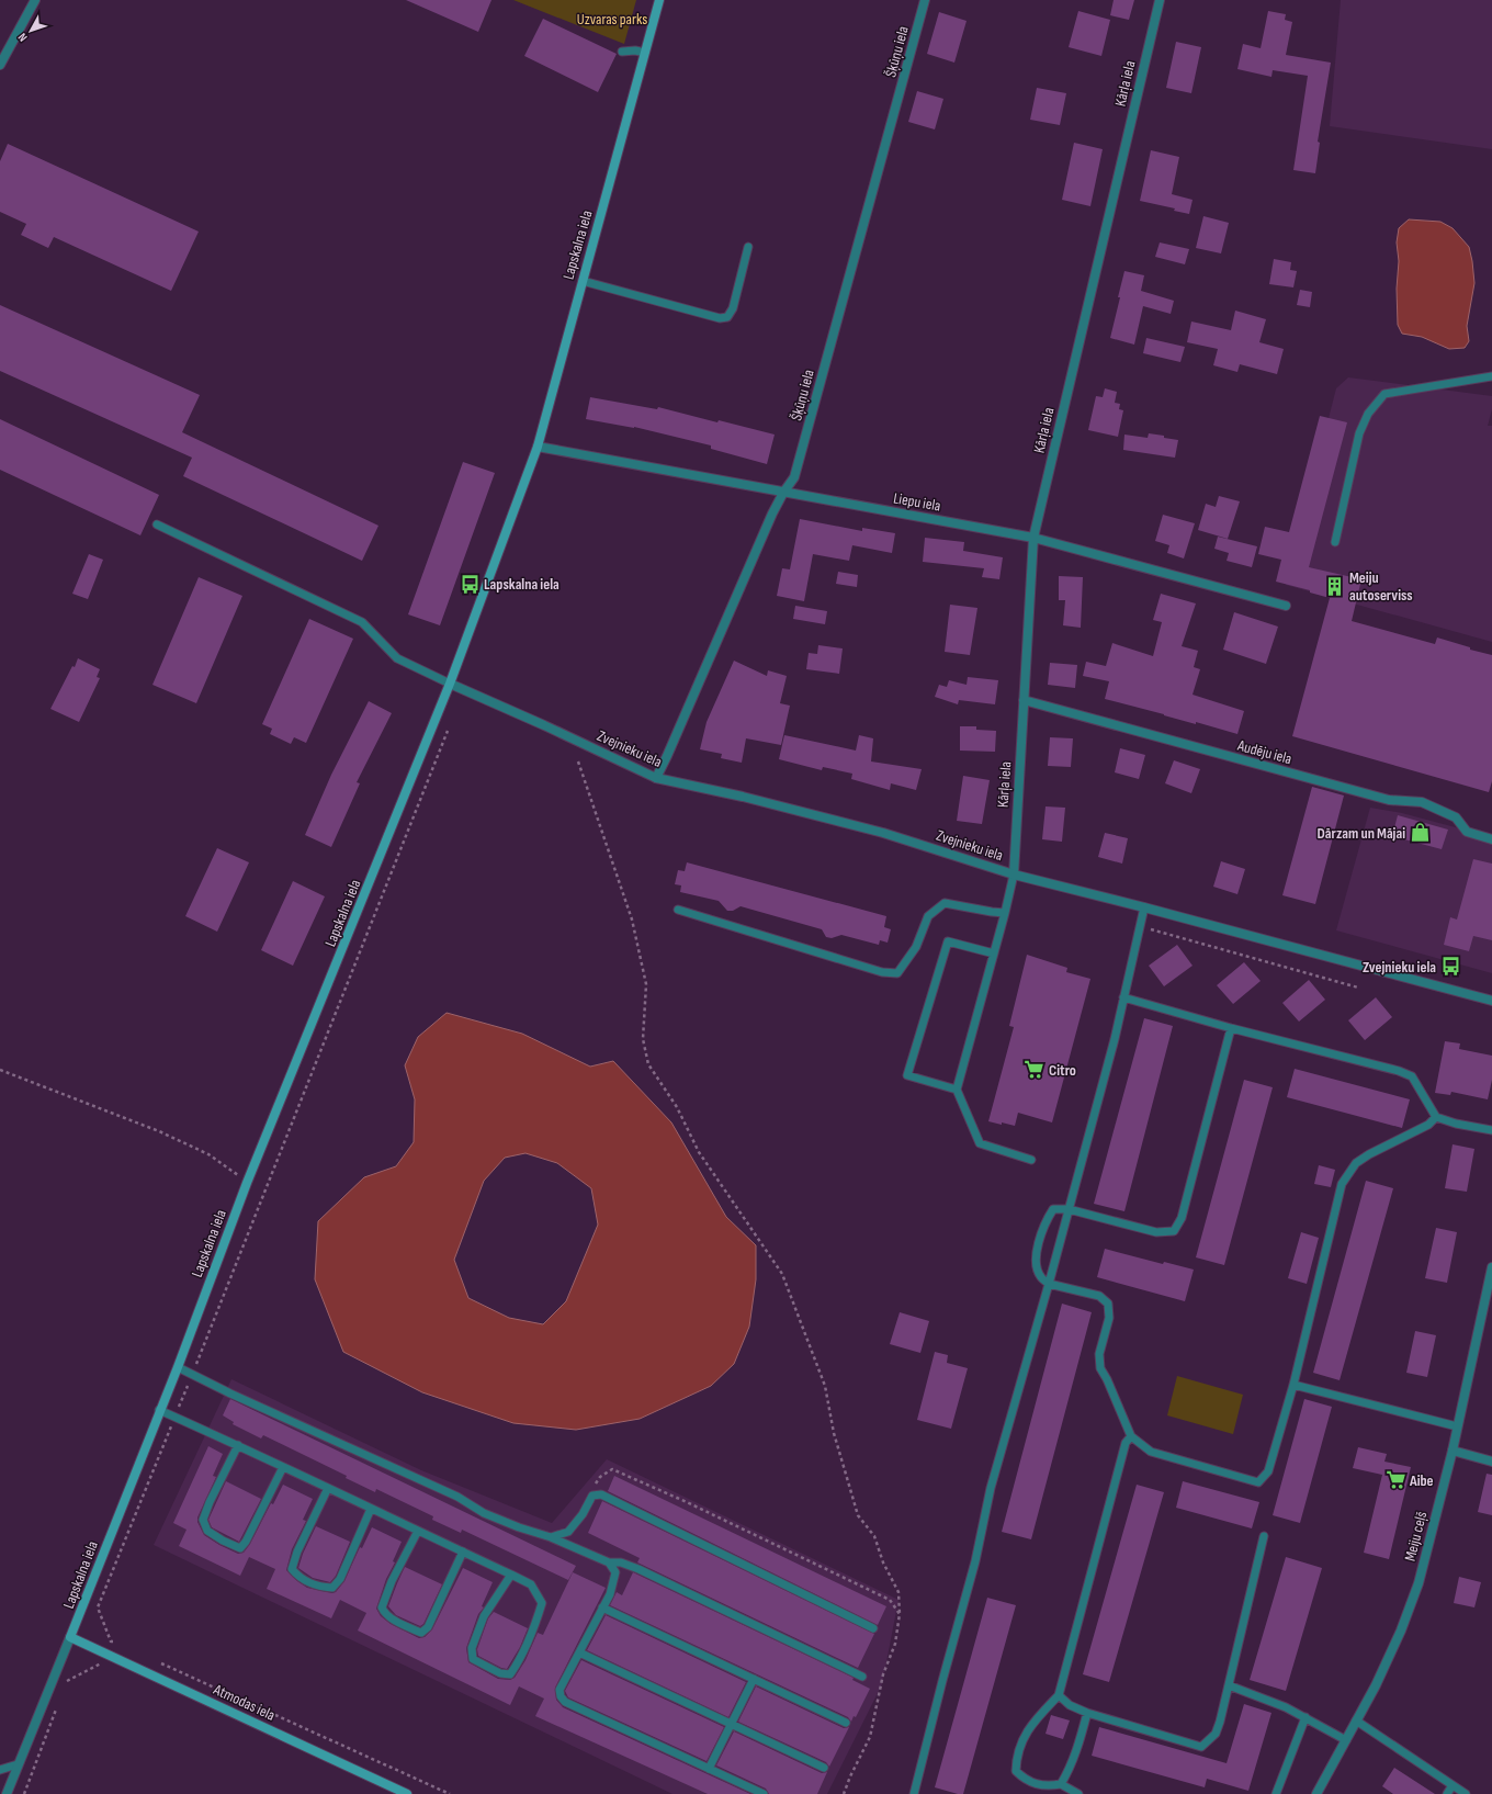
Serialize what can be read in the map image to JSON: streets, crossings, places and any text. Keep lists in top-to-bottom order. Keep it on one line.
{"streets":{"main road":["Lapskalna iela","Atmodas iela"],"street":["Šķūņu iela","Kārļa iela","Liepu iela","Zvejnieku iela","Audēju iela","Meiju ceļš"]},"crossings":[["Šķūņu iela","Liepu iela"],["Šķūņu iela","Zvejnieku iela"],["Kārļa iela","Liepu iela"],["Kārļa iela","Zvejnieku iela"],["Kārļa iela","Audēju iela"],["Lapskalna iela","Liepu iela"],["Lapskalna iela","Zvejnieku iela"],["Lapskalna iela","Atmodas iela"]],"parks":["Uzvaras parks"],"places":{"bus stop":["Lapskalna iela","Zvejnieku iela"],"building":["Meiju autoserviss"],"shop":["Dārzam un Mājai"],"supermarket":["Citro","Aibe"]},"north":"bottom left"}
